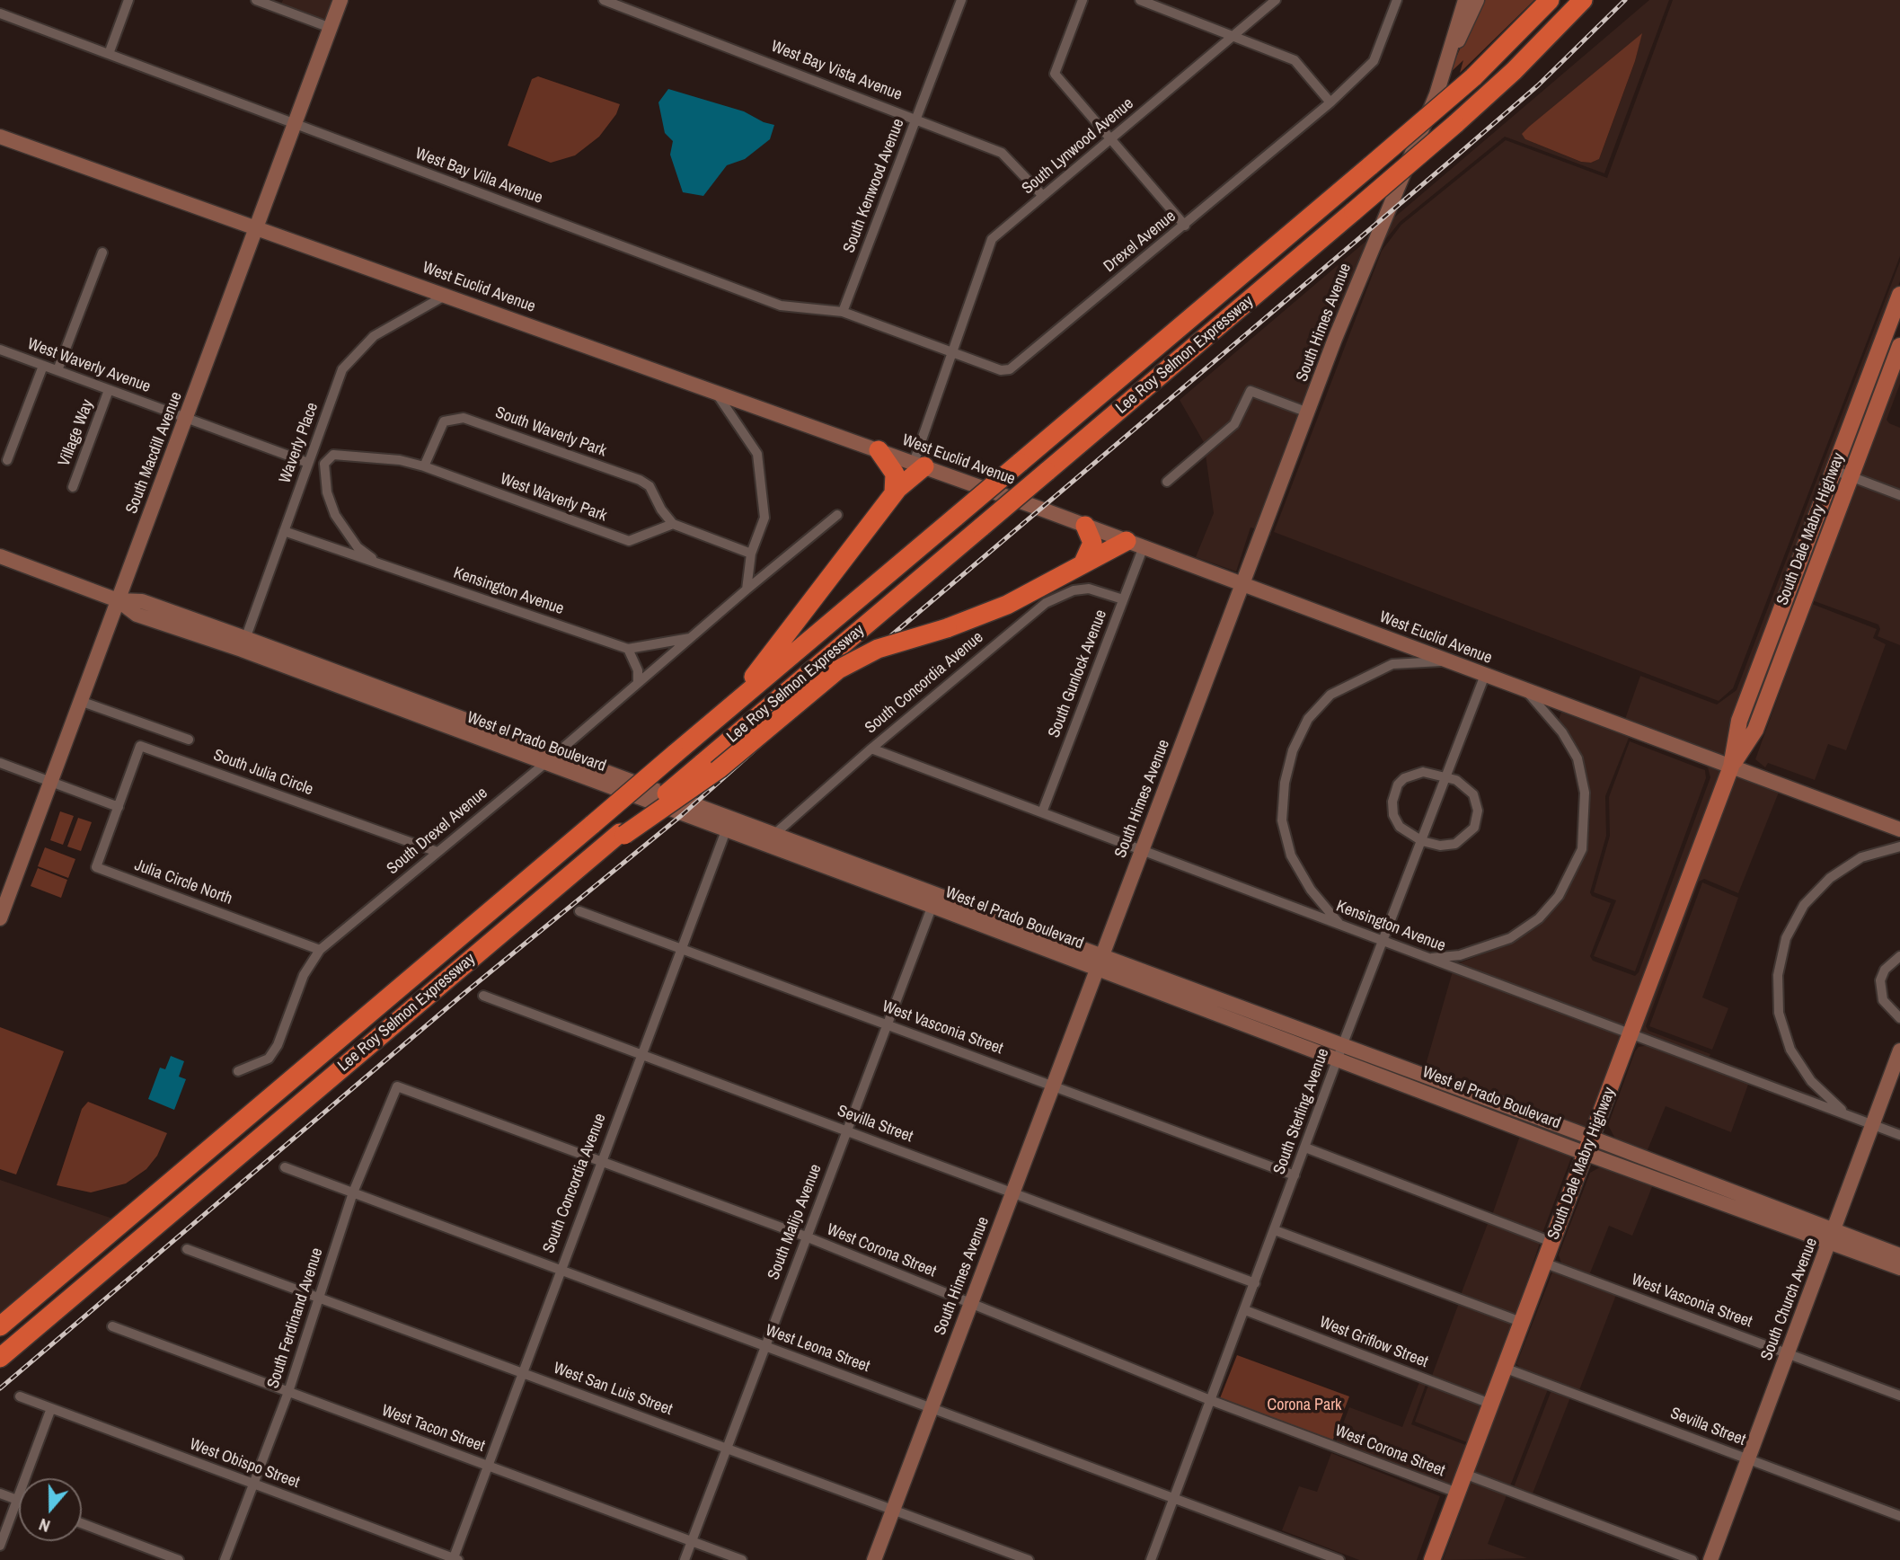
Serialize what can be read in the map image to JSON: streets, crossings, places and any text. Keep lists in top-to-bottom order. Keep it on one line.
{"streets":{"highway":["Lee Roy Selmon Expressway"],"main road":["South Dale Mabry Highway"],"street":["West Bay Vista Avenue","South Lynwood Avenue","West Bay Villa Avenue","South Kenwood Avenue","Drexel Avenue","West Euclid Avenue","South Himes Avenue","West Waverly Avenue","South Waverly Park","Village Way","Waverly Place","South Macdill Avenue","West Waverly Park","Kensington Avenue","South Gunlock Avenue","South Concordia Avenue","West el Prado Boulevard","South Julia Circle","South Drexel Avenue","Julia Circle North","West Vasconia Street","South Sterling Avenue","Sevilla Street","South Malijo Avenue","West Corona Street","South Church Avenue","South Ferdinand Avenue","West Griflow Street","West Leona Street","West San Luis Street","West Tacon Street","West Obispo Street"]},"crossings":[["West Bay Vista Avenue","South Lynwood Avenue"],["West Bay Vista Avenue","South Kenwood Avenue"],["South Lynwood Avenue","West Bay Villa Avenue"],["South Lynwood Avenue","Drexel Avenue"],["West Bay Villa Avenue","South Kenwood Avenue"],["West Bay Villa Avenue","Drexel Avenue"],["West Bay Villa Avenue","South Macdill Avenue"],["West Euclid Avenue","South Himes Avenue"],["West Euclid Avenue","Waverly Place"],["West Euclid Avenue","South Macdill Avenue"],["West Euclid Avenue","South Dale Mabry Highway"],["West Euclid Avenue","South Gunlock Avenue"],["West Euclid Avenue","South Sterling Avenue"],["South Himes Avenue","Kensington Avenue"],["South Himes Avenue","West el Prado Boulevard"],["South Himes Avenue","West Vasconia Street"],["South Himes Avenue","Sevilla Street"],["South Himes Avenue","West Corona Street"],["South Himes Avenue","West Leona Street"],["South Himes Avenue","West San Luis Street"],["West Waverly Avenue","Village Way"],["West Waverly Avenue","Waverly Place"],["West Waverly Avenue","South Macdill Avenue"],["West Waverly Avenue","Kensington Avenue"],["South Waverly Park","West Waverly Park"],["Waverly Place","Kensington Avenue"],["Waverly Place","West el Prado Boulevard"],["South Macdill Avenue","West el Prado Boulevard"],["South Dale Mabry Highway","Kensington Avenue"],["South Dale Mabry Highway","West el Prado Boulevard"],["South Dale Mabry Highway","West Vasconia Street"],["South Dale Mabry Highway","Sevilla Street"],["South Dale Mabry Highway","West Corona Street"],["South Dale Mabry Highway","West Griflow Street"],["Kensington Avenue","South Gunlock Avenue"],["Kensington Avenue","South Concordia Avenue"],["Kensington Avenue","South Drexel Avenue"],["Kensington Avenue","South Sterling Avenue"],["Kensington Avenue","South Church Avenue"],["South Gunlock Avenue","South Concordia Avenue"],["South Concordia Avenue","West el Prado Boulevard"],["South Concordia Avenue","West Vasconia Street"],["South Concordia Avenue","Sevilla Street"],["South Concordia Avenue","West Corona Street"],["South Concordia Avenue","West Leona Street"],["South Concordia Avenue","West San Luis Street"],["South Concordia Avenue","West Tacon Street"],["South Concordia Avenue","West Obispo Street"],["West el Prado Boulevard","South Drexel Avenue"],["West el Prado Boulevard","South Sterling Avenue"],["West el Prado Boulevard","South Malijo Avenue"],["West el Prado Boulevard","South Church Avenue"],["South Julia Circle","South Drexel Avenue"],["South Julia Circle","Julia Circle North"],["South Drexel Avenue","Julia Circle North"],["West Vasconia Street","South Sterling Avenue"],["West Vasconia Street","South Malijo Avenue"],["West Vasconia Street","South Church Avenue"],["South Sterling Avenue","Sevilla Street"],["South Sterling Avenue","West Corona Street"],["South Sterling Avenue","West Griflow Street"],["South Sterling Avenue","West Leona Street"],["Sevilla Street","South Malijo Avenue"],["Sevilla Street","South Church Avenue"],["South Malijo Avenue","West Corona Street"],["South Malijo Avenue","West Leona Street"],["South Malijo Avenue","West San Luis Street"],["South Malijo Avenue","West Tacon Street"],["West Corona Street","South Ferdinand Avenue"],["South Ferdinand Avenue","West Leona Street"],["South Ferdinand Avenue","West San Luis Street"],["South Ferdinand Avenue","West Tacon Street"],["South Ferdinand Avenue","West Obispo Street"]],"parks":["Corona Park"],"north":"bottom"}
